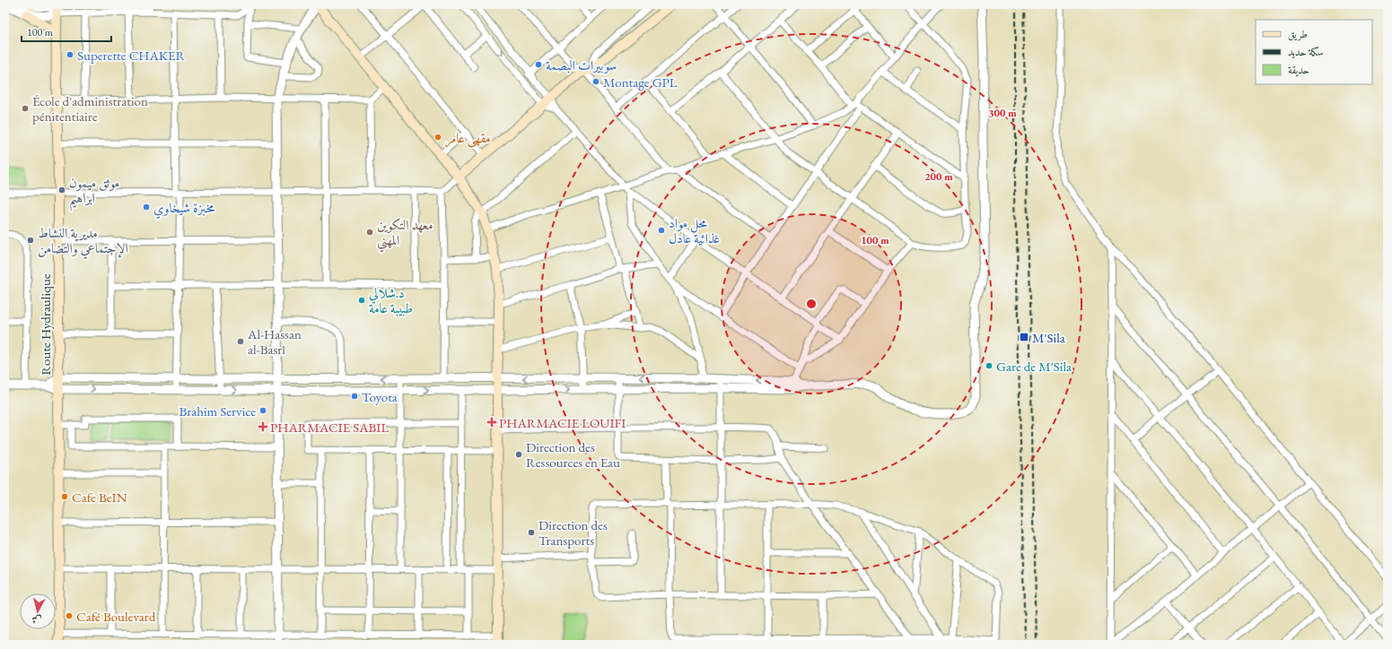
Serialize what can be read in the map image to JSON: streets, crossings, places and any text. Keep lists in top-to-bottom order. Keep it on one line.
{"streets":{"main road":["Route Hydraulique"]},"places":{"other":["Superette CHAKER","سوبيرات البصمة","Montage GPL","École d'administration pénitentiaire","مقهى عامر","موثق ميمون ابراهيم","مخبزة شيخاوي","محل مواد غذائية عادل","معهد التكوين المهني","مديرية النشاط الإجتماعي والتضامن","د.شلالي طبيبة عامة","Al-Hassan al-Basrî","Gare de M'Sila","Toyota","Brahim Service","Direction des Ressources en Eau","Cafe BeIN","Direction des Transports","Café Boulevard"],"transit":["M'Sila"],"health":["PHARMACIE LOUIFI","PHARMACIE SABIL"]},"legend":["طريق","سكة حديد","حديقة"],"scale_bar":"100 m","north":"bottom","rings":["300 m","200 m","100 m"]}
